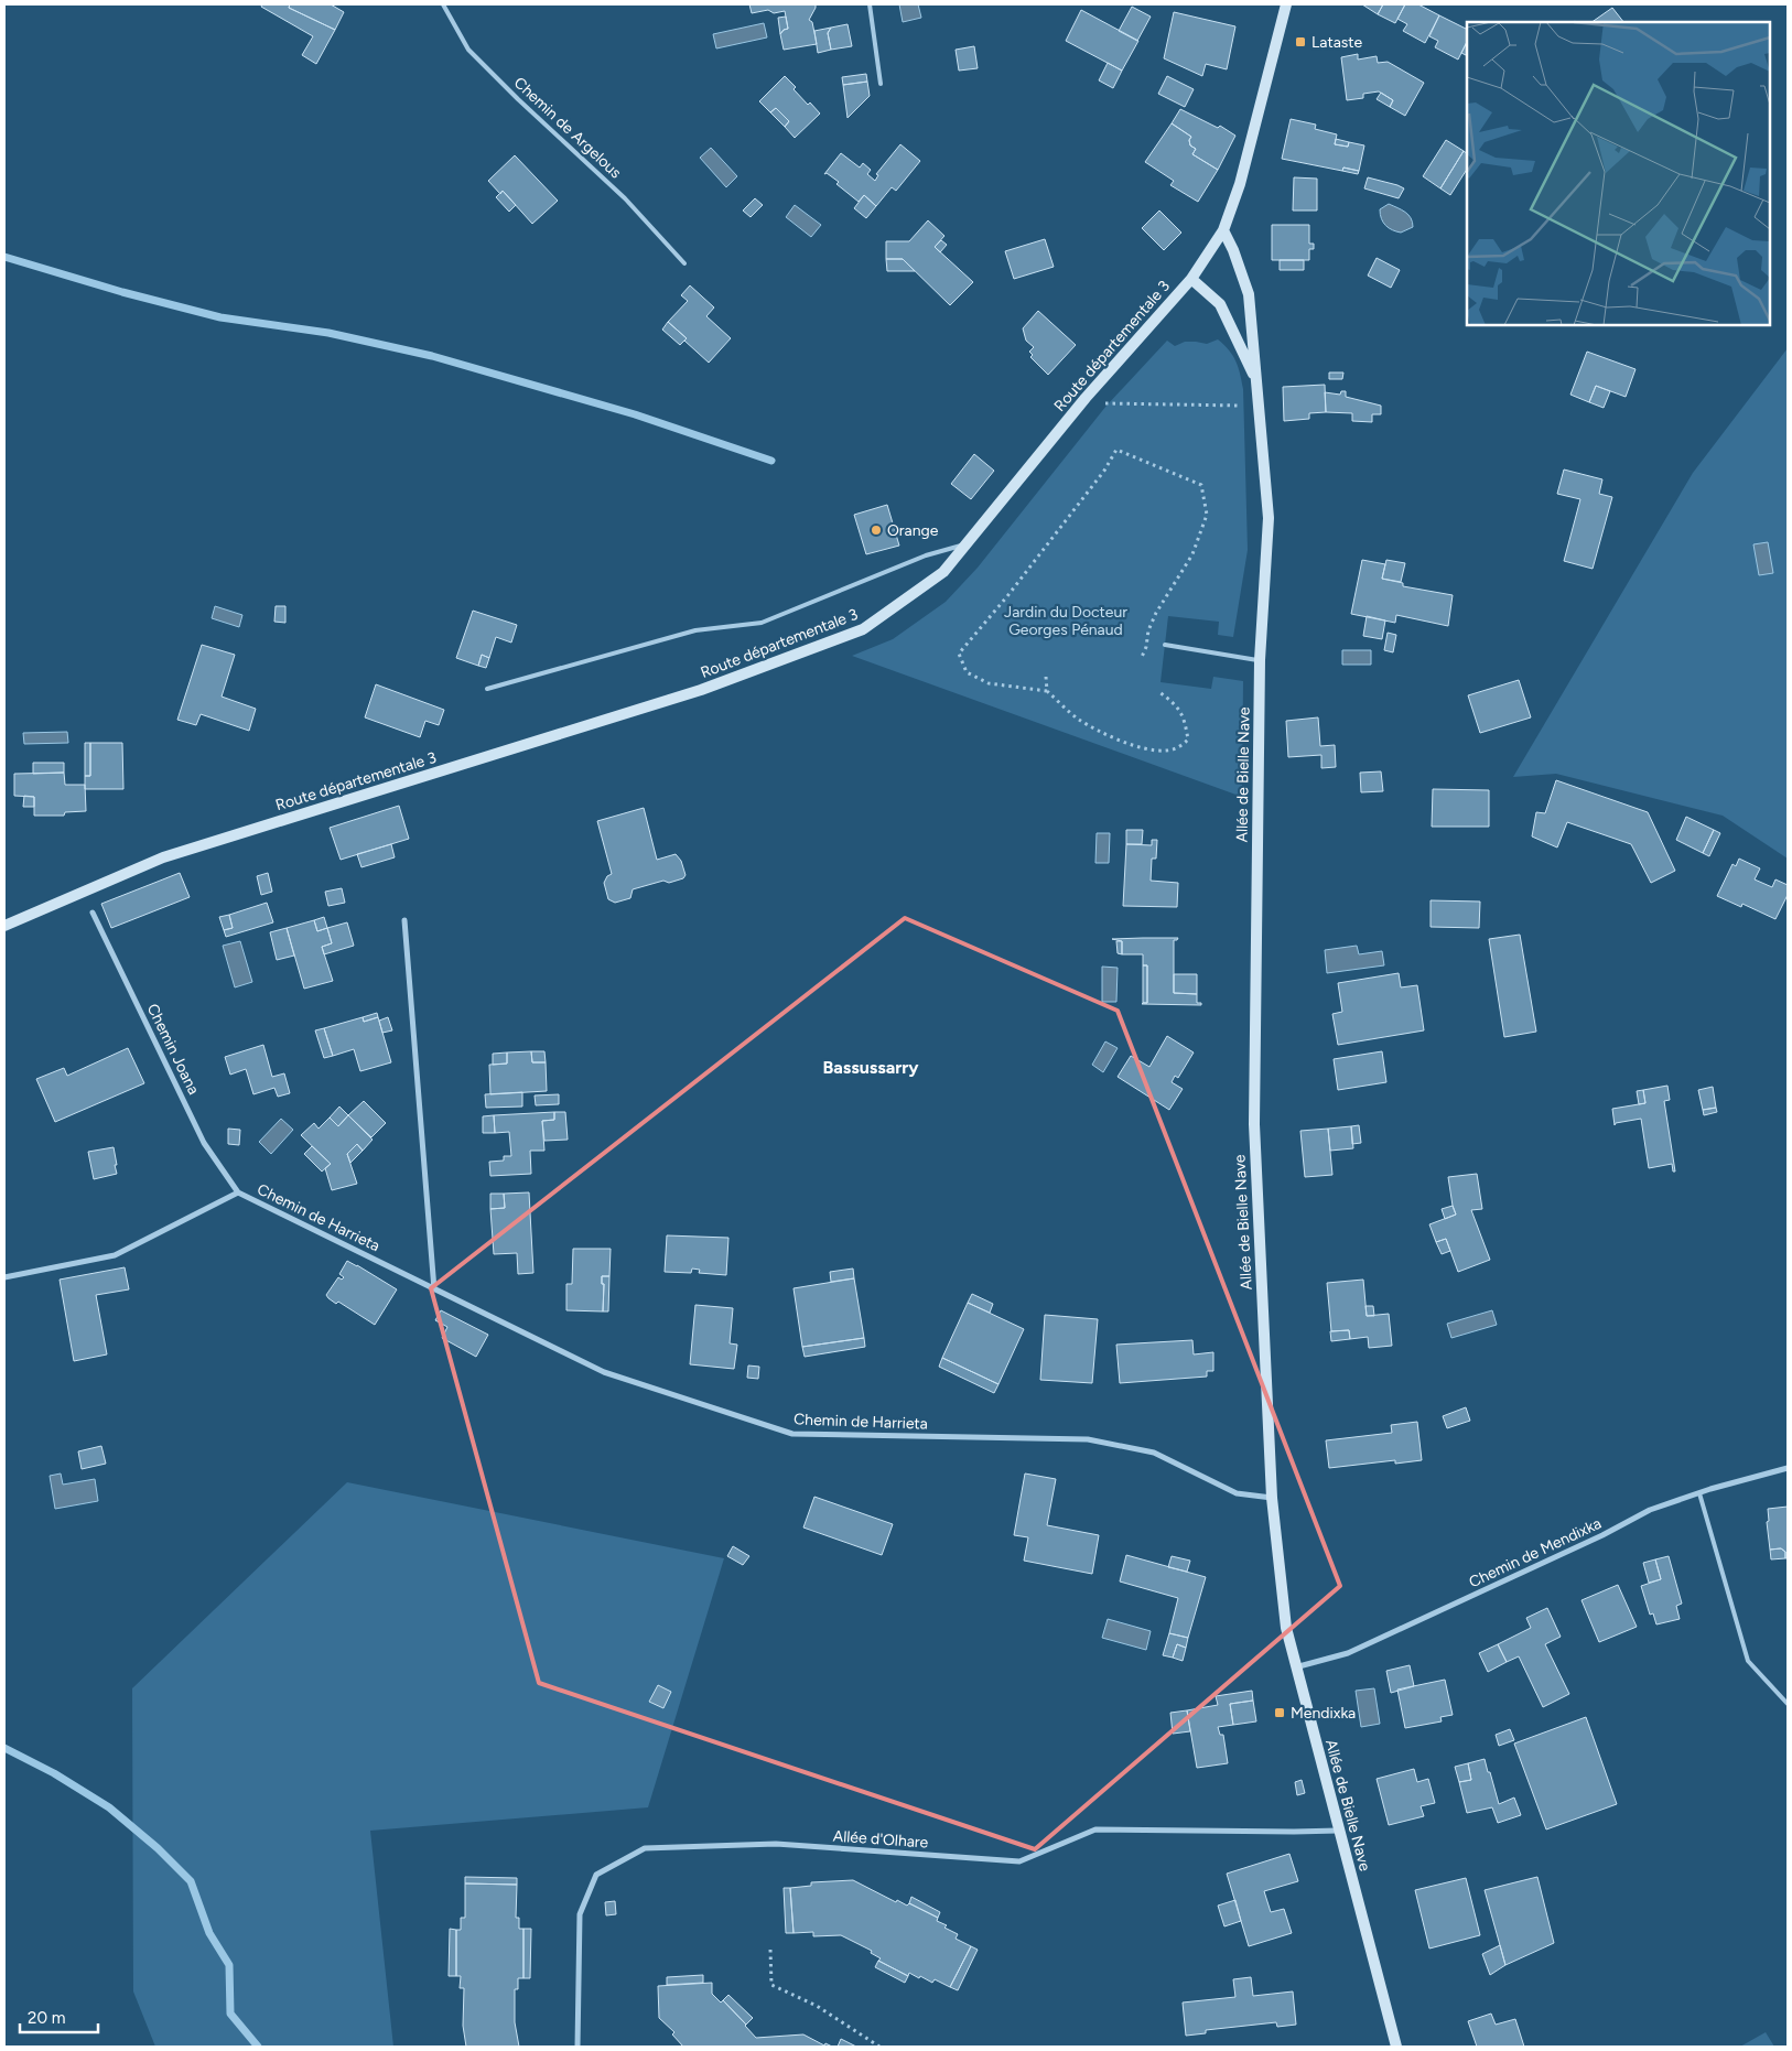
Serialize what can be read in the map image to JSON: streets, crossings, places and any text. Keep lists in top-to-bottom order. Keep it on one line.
{"streets":{"street":["Route départementale 3","Allée de Bielle Nave","Chemin Joana","Chemin de Harrieta","Chemin de Mendixka","Allée d'Olhare"],"lane":["Chemin de Argelous"]},"crossings":[["Route départementale 3","Allée de Bielle Nave"],["Allée de Bielle Nave","Chemin de Harrieta"],["Allée de Bielle Nave","Chemin de Mendixka"],["Allée de Bielle Nave","Allée d'Olhare"],["Chemin Joana","Chemin de Harrieta"]],"districts":["Bassussarry"],"parks":["Jardin du Docteur Georges Pénaud"],"places":{"transit":["Lataste","Mendixka"],"other":["Orange"]},"scale_bar":"20 m"}
